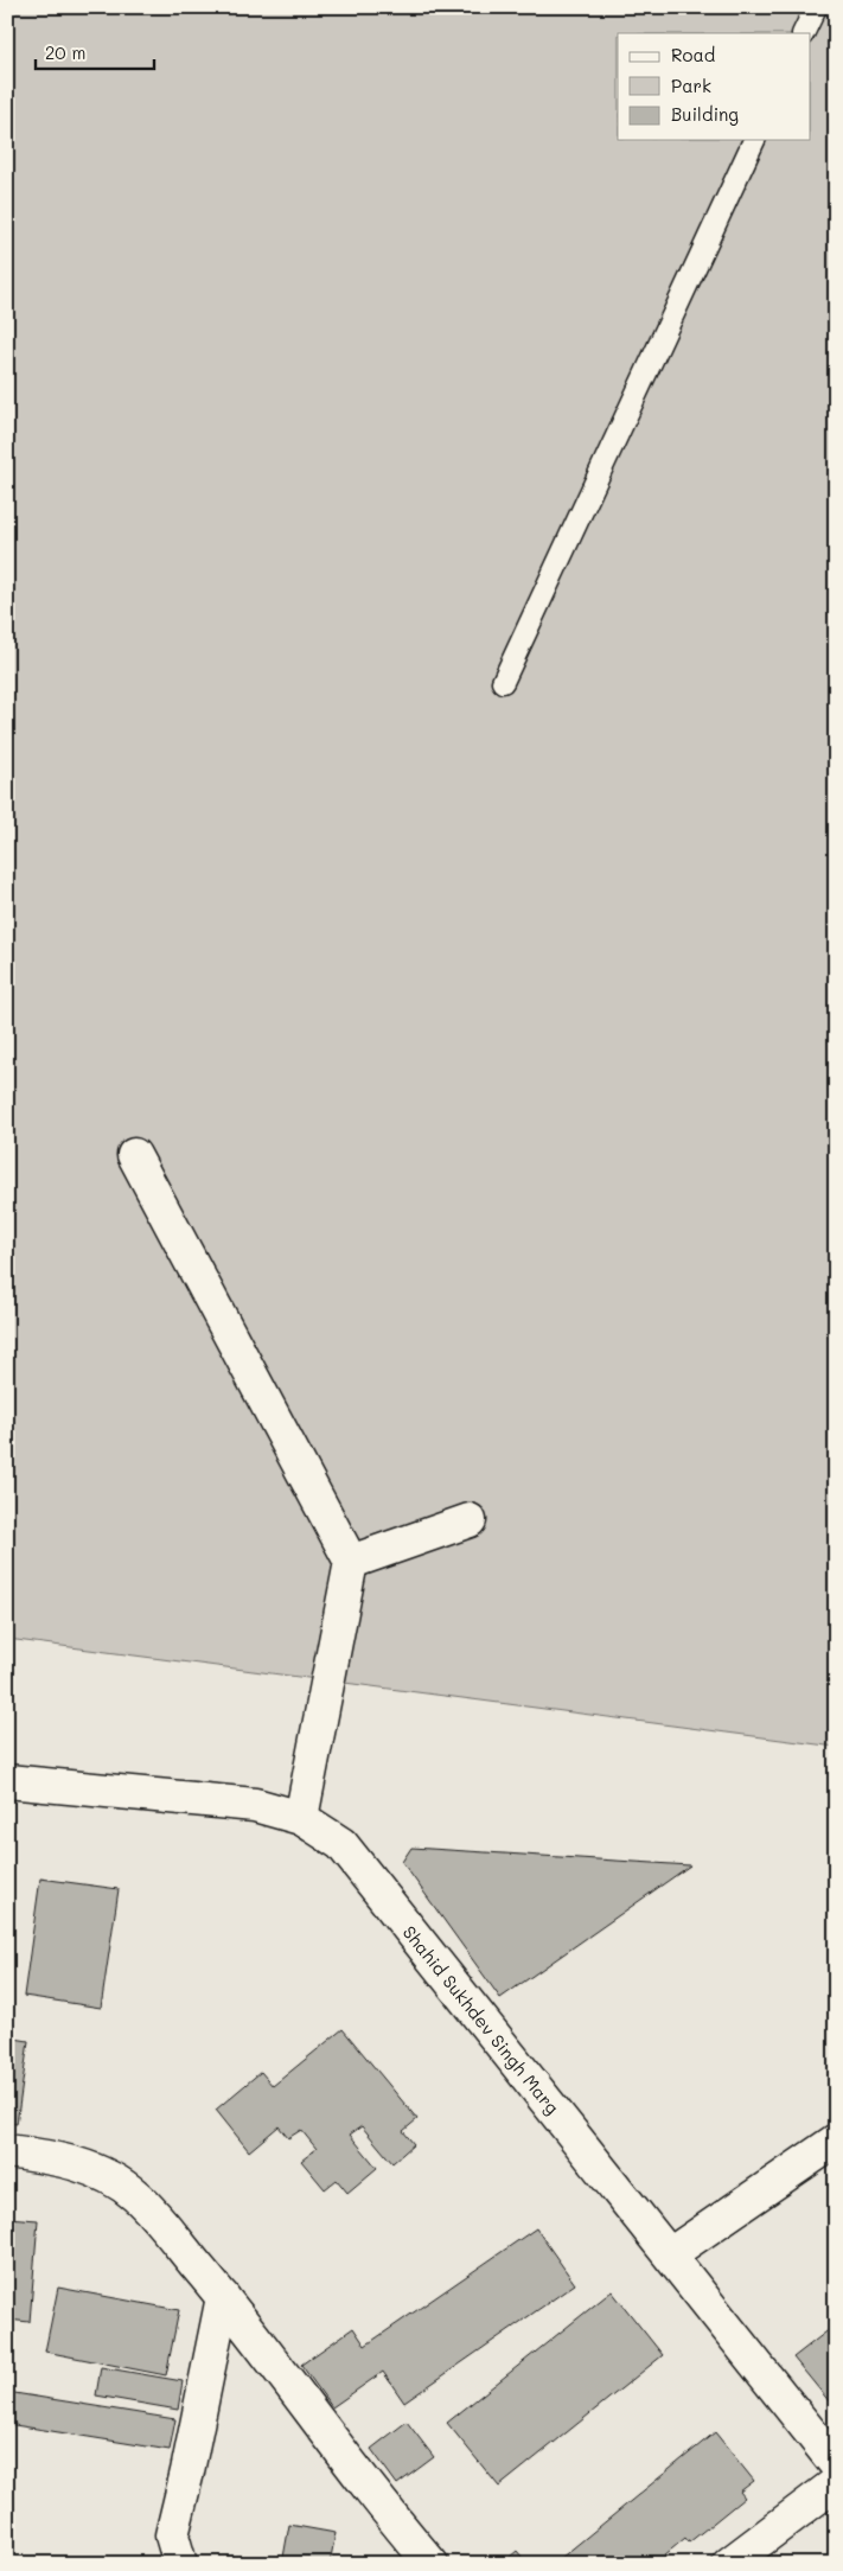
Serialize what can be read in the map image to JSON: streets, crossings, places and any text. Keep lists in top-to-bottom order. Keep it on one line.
{"streets":{"street":["Shahid Sukhdev Singh Marg"]},"legend":["Road","Park","Building"],"scale_bar":"20 m"}
